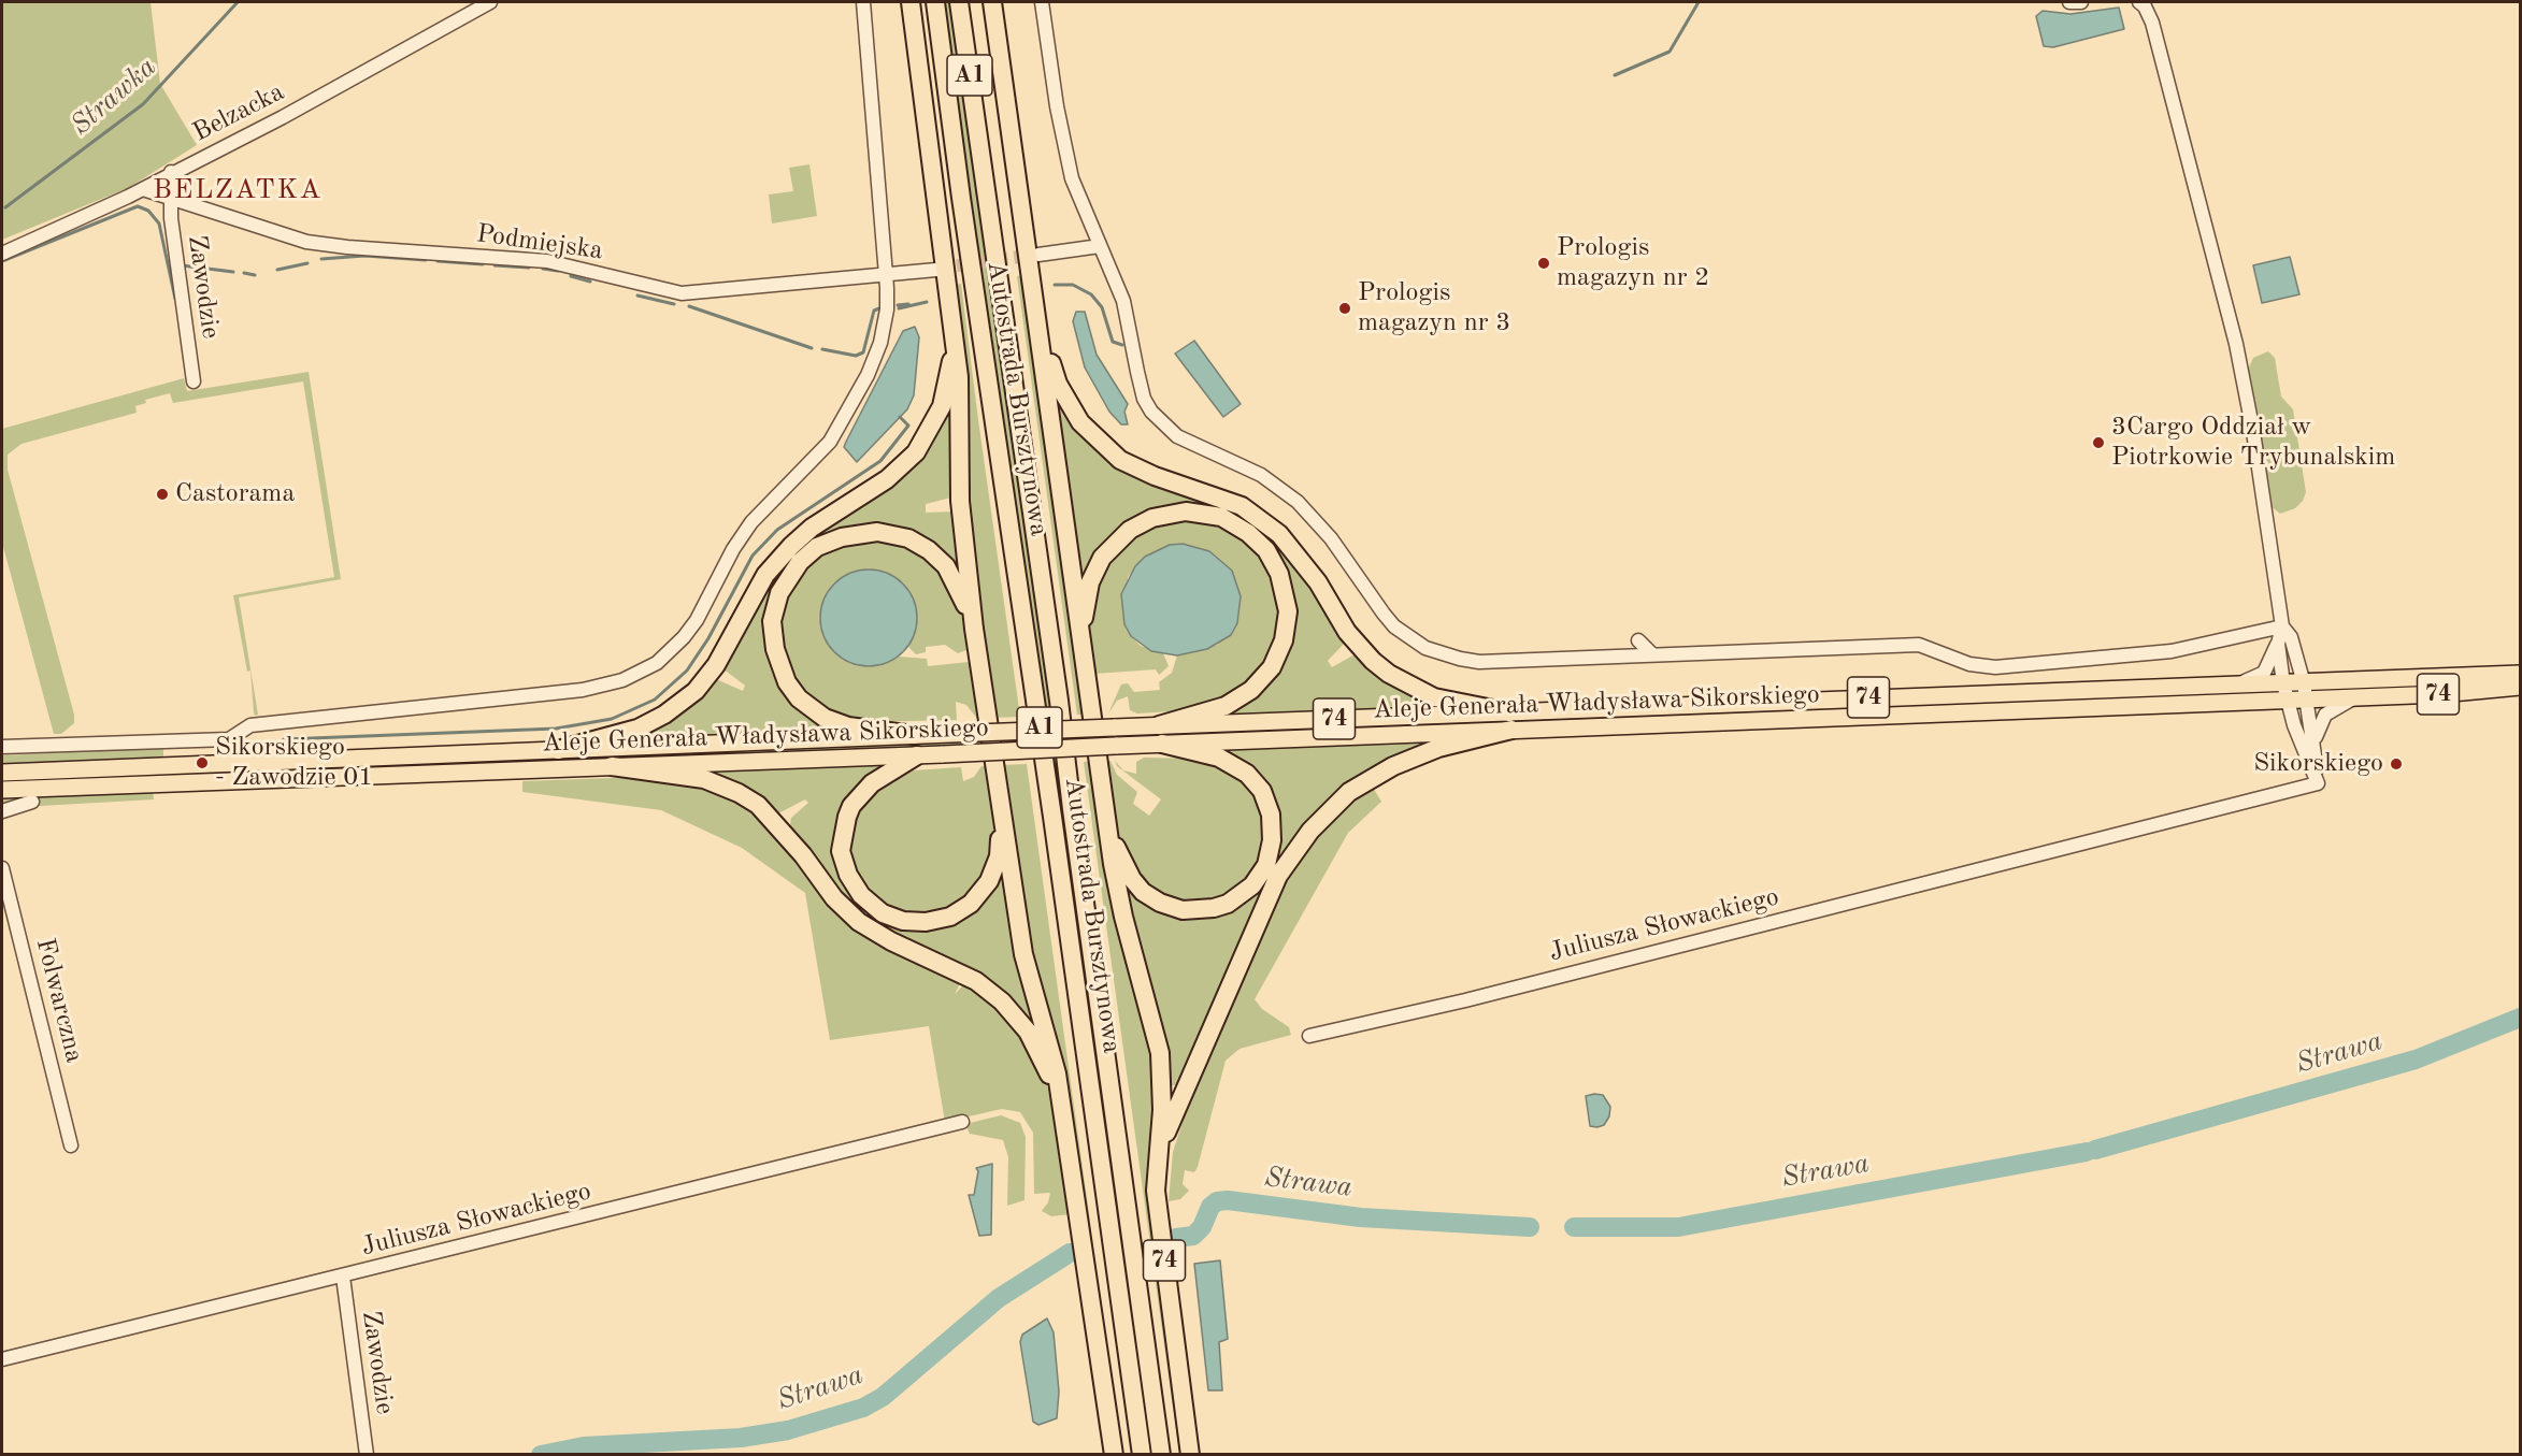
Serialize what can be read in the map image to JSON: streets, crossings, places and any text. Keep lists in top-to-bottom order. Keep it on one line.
{"streets":{"highway":["A1","Autostrada Bursztynowa","74"],"main road":["Aleje Generała Władysława Sikorskiego"],"street":["Belzacka","Podmiejska","Zawodzie","Juliusza Słowackiego","Folwarczna"]},"crossings":[["Belzacka","Podmiejska"],["Belzacka","Zawodzie"],["Podmiejska","Zawodzie"],["Zawodzie","Juliusza Słowackiego"],["74","Aleje Generała Władysława Sikorskiego"]],"districts":["BELZATKA"],"water":["Strawka","Strawa"],"places":["Prologis magazyn nr 2","Prologis magazyn nr 3","3Cargo Oddział w Piotrkowie Trybunalskim","Castorama","Sikorskiego - Zawodzie 01","Sikorskiego"]}
